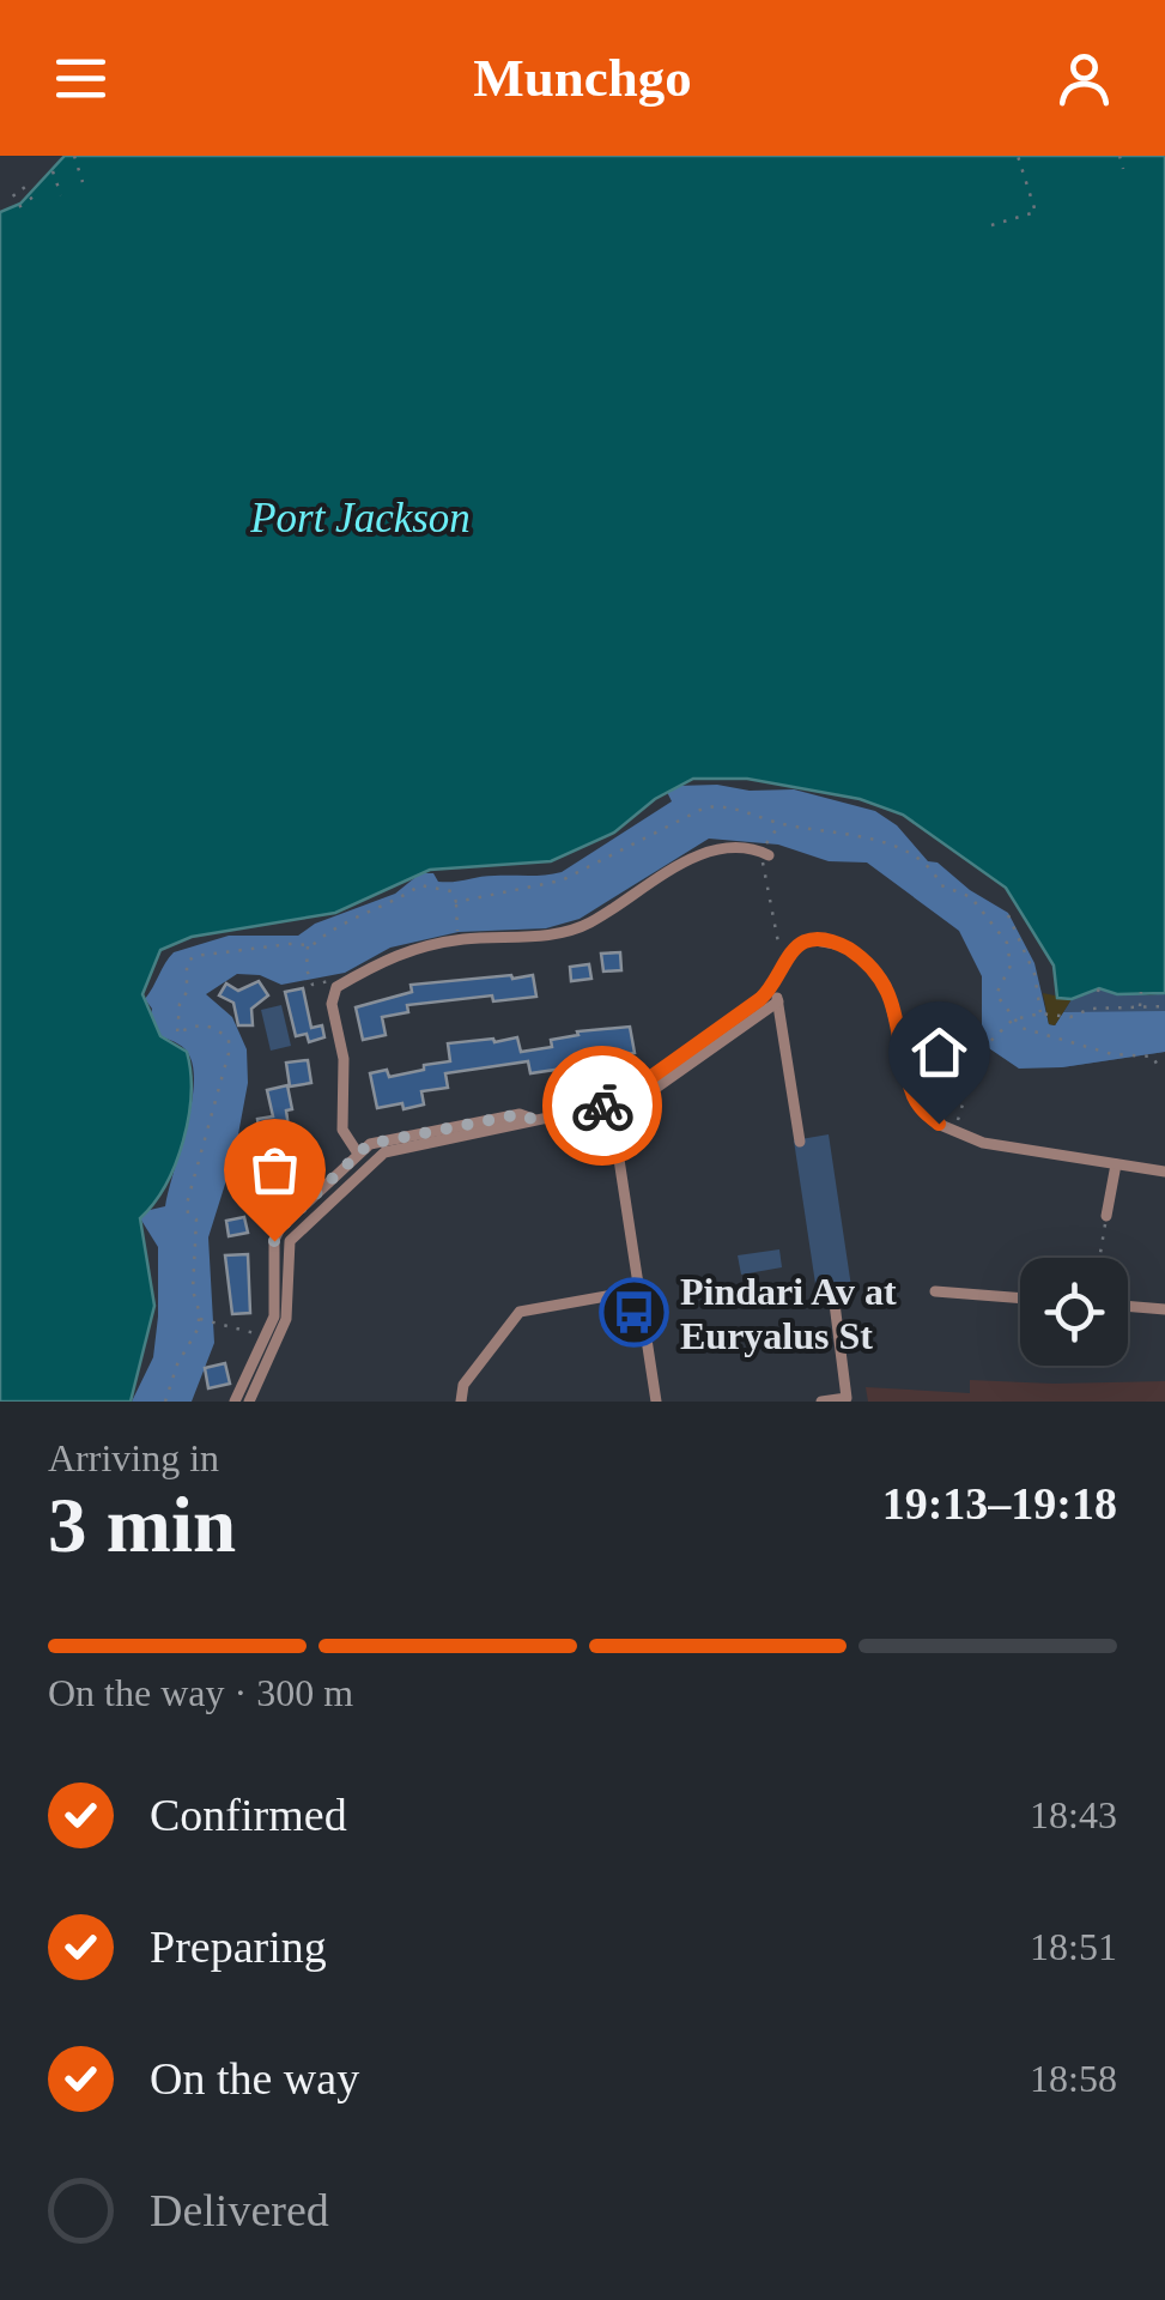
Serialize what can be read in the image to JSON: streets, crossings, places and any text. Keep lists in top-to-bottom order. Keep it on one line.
{"water":["Port Jackson"],"places":{"bus stop":["Pindari Av at Euryalus St"]},"page":{"header":"Munchgo","heading":["3 min","Arriving in","19:13–19:18"],"bar":"On the way · 300 m","list":[["Confirmed","18:43"],["Preparing","18:51"],["On the way","18:58"],"Delivered"]}}
